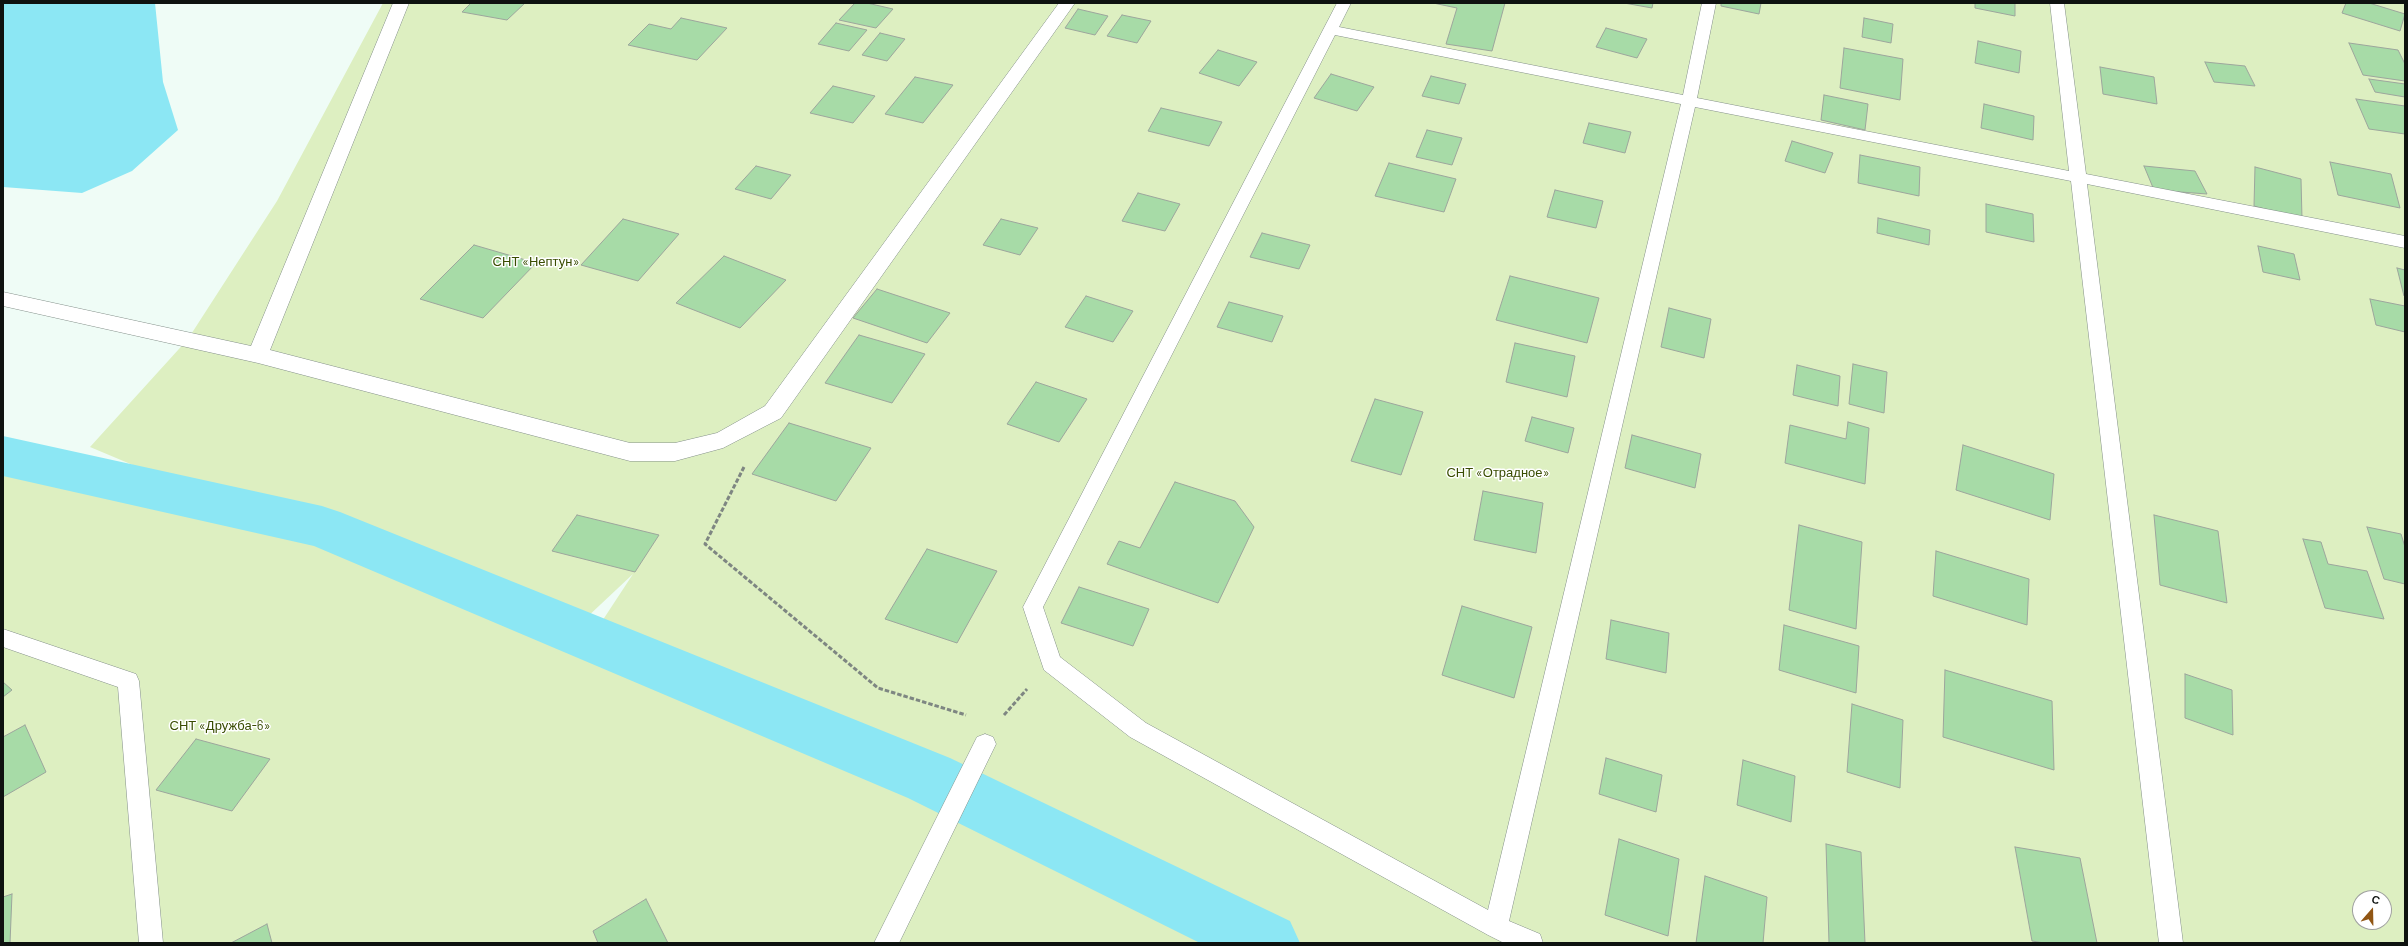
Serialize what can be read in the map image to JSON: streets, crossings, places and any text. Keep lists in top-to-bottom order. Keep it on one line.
{"parks":["СНТ «Нептун»","СНТ «Отрадное»","СНТ «Дружба-6»"],"north":"top"}
